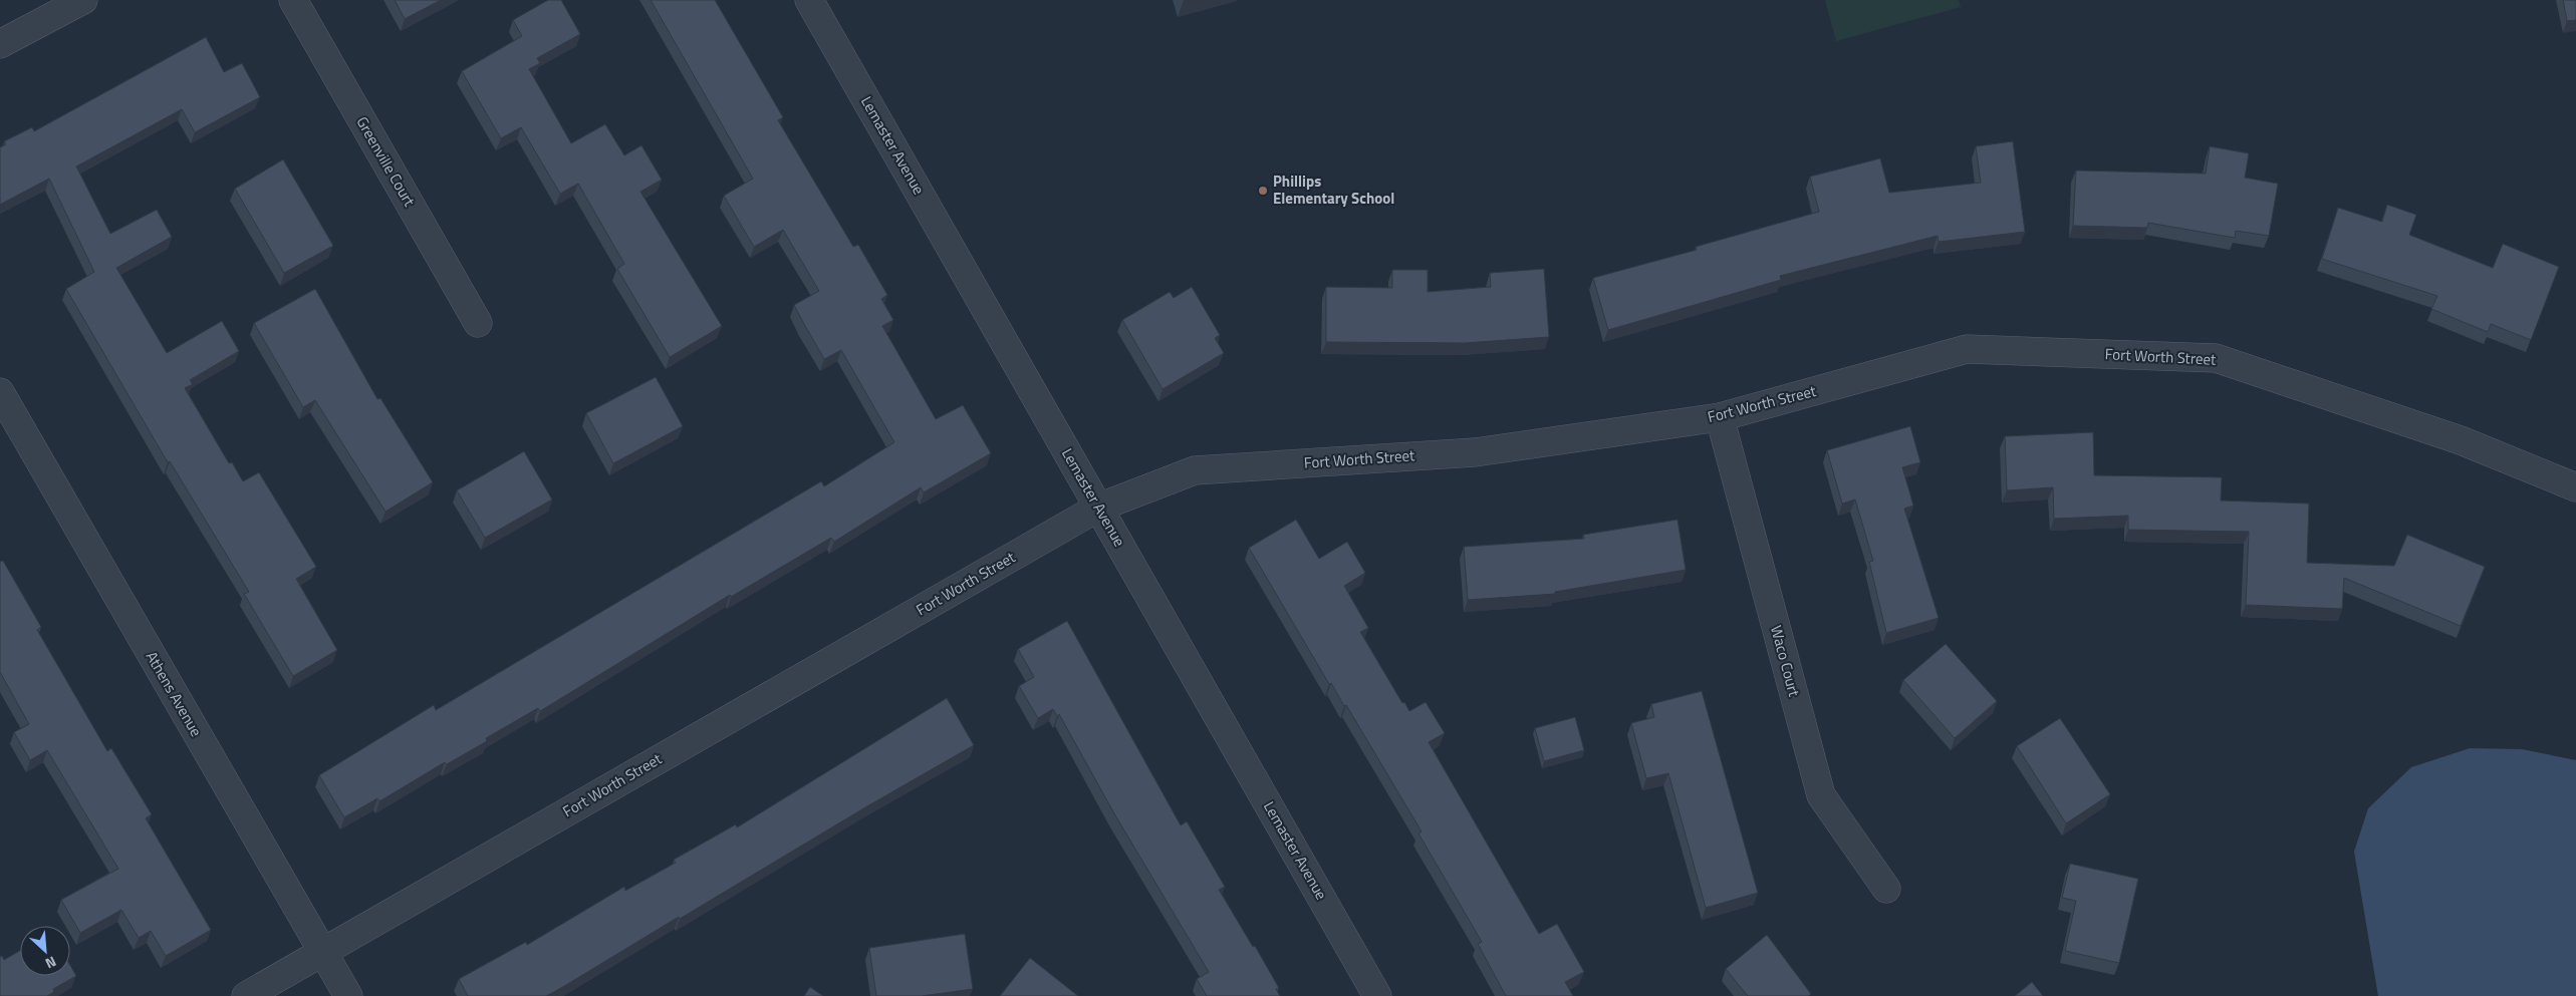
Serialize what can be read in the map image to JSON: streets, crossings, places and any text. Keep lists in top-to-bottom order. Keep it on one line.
{"streets":{"street":["Lemaster Avenue","Greenville Court","Fort Worth Street","Waco Court","Athens Avenue"]},"crossings":[["Lemaster Avenue","Fort Worth Street"],["Fort Worth Street","Waco Court"],["Fort Worth Street","Athens Avenue"]],"places":["Phillips Elementary School"],"north":"bottom right"}
